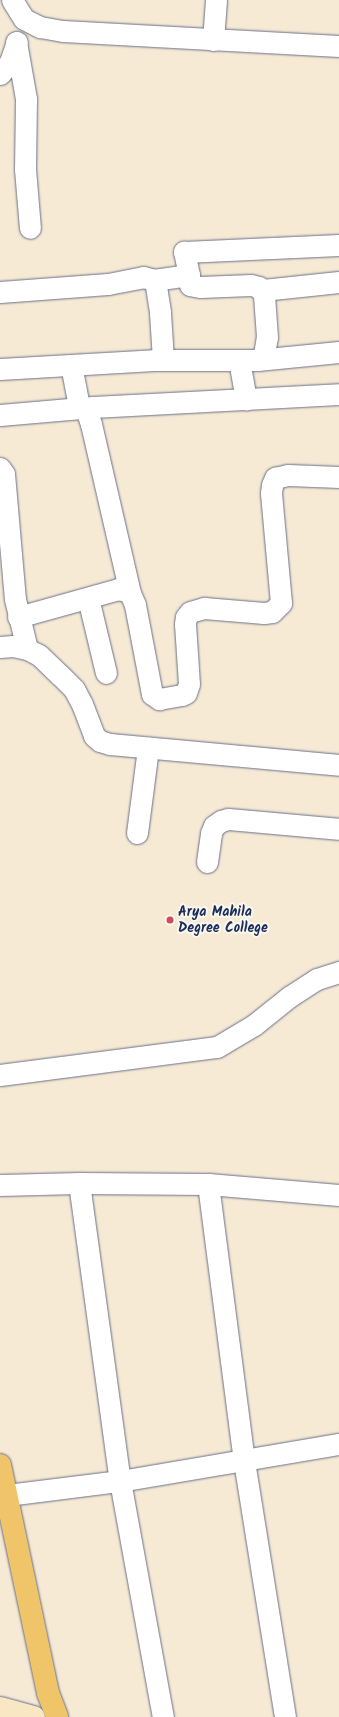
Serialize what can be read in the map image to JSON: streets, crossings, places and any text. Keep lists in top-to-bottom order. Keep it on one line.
{"places":["Arya Mahila Degree College"]}
